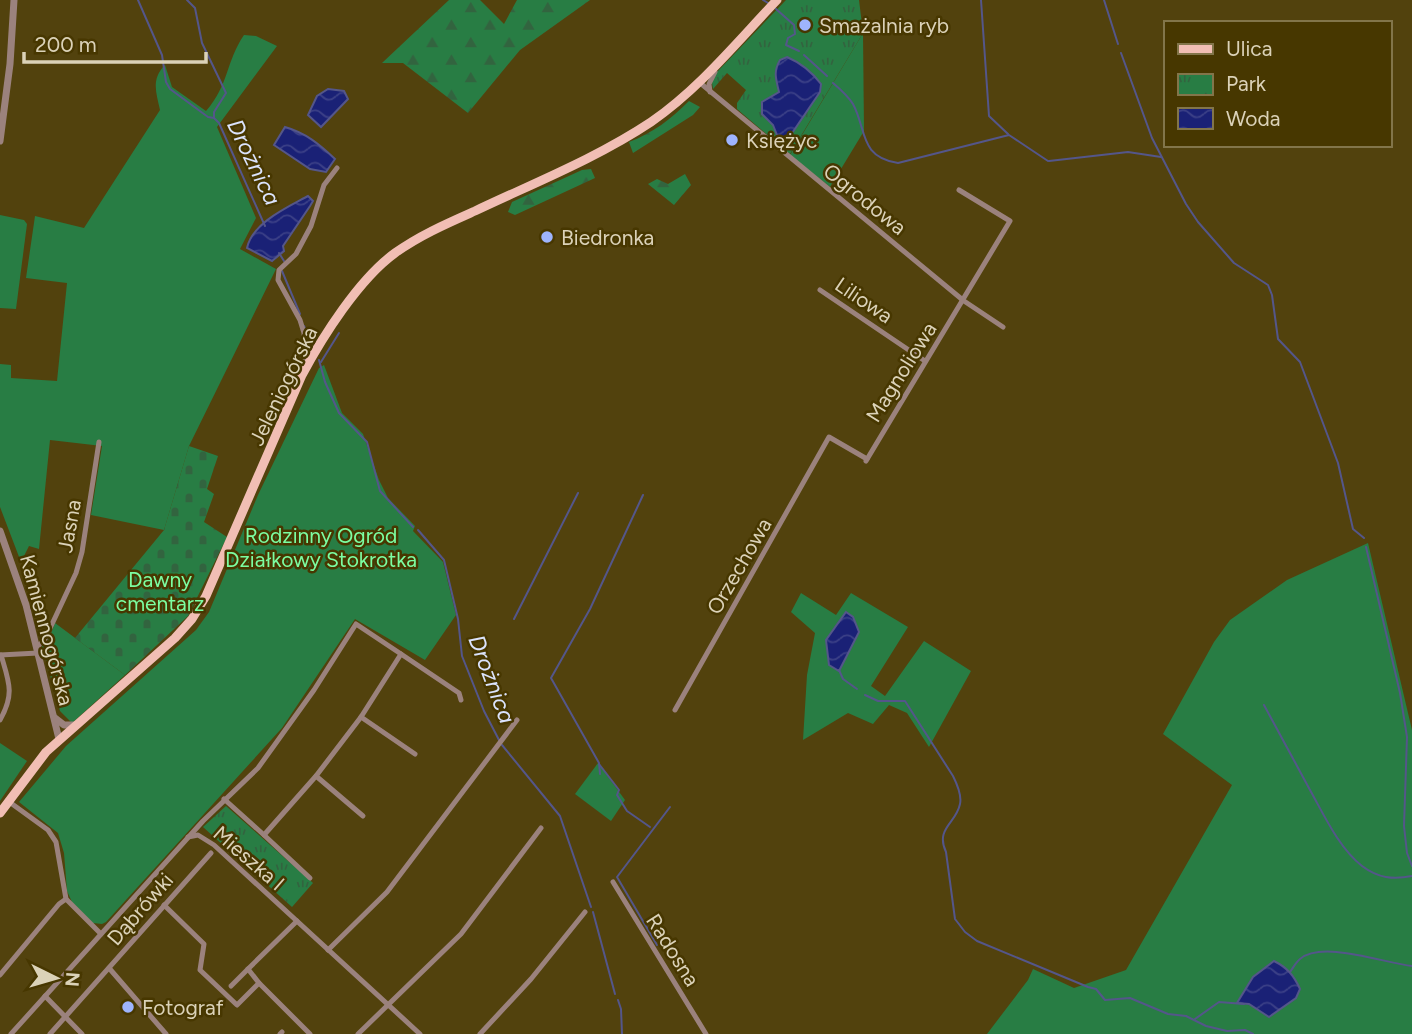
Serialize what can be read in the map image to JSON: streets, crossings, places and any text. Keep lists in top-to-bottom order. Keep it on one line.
{"streets":{"main road":["Jeleniogórska"],"street":["Ogrodowa","Liliowa","Magnoliowa","Jasna","Orzechowa","Kamiennogórska","Mieszka I","Dąbrówki","Radosna"]},"crossings":[["Ogrodowa","Magnoliowa"],["Ogrodowa","Jeleniogórska"],["Liliowa","Magnoliowa"],["Magnoliowa","Orzechowa"],["Jeleniogórska","Kamiennogórska"],["Jasna","Kamiennogórska"]],"water":["Drożnica"],"parks":["Rodzinny Ogród Działkowy Stokrotka","Dawny cmentarz"],"places":["Smażalnia ryb","Księżyc","Biedronka","Fotograf"],"legend":["Ulica","Park","Woda"],"scale_bar":"200 m","north":"right"}
